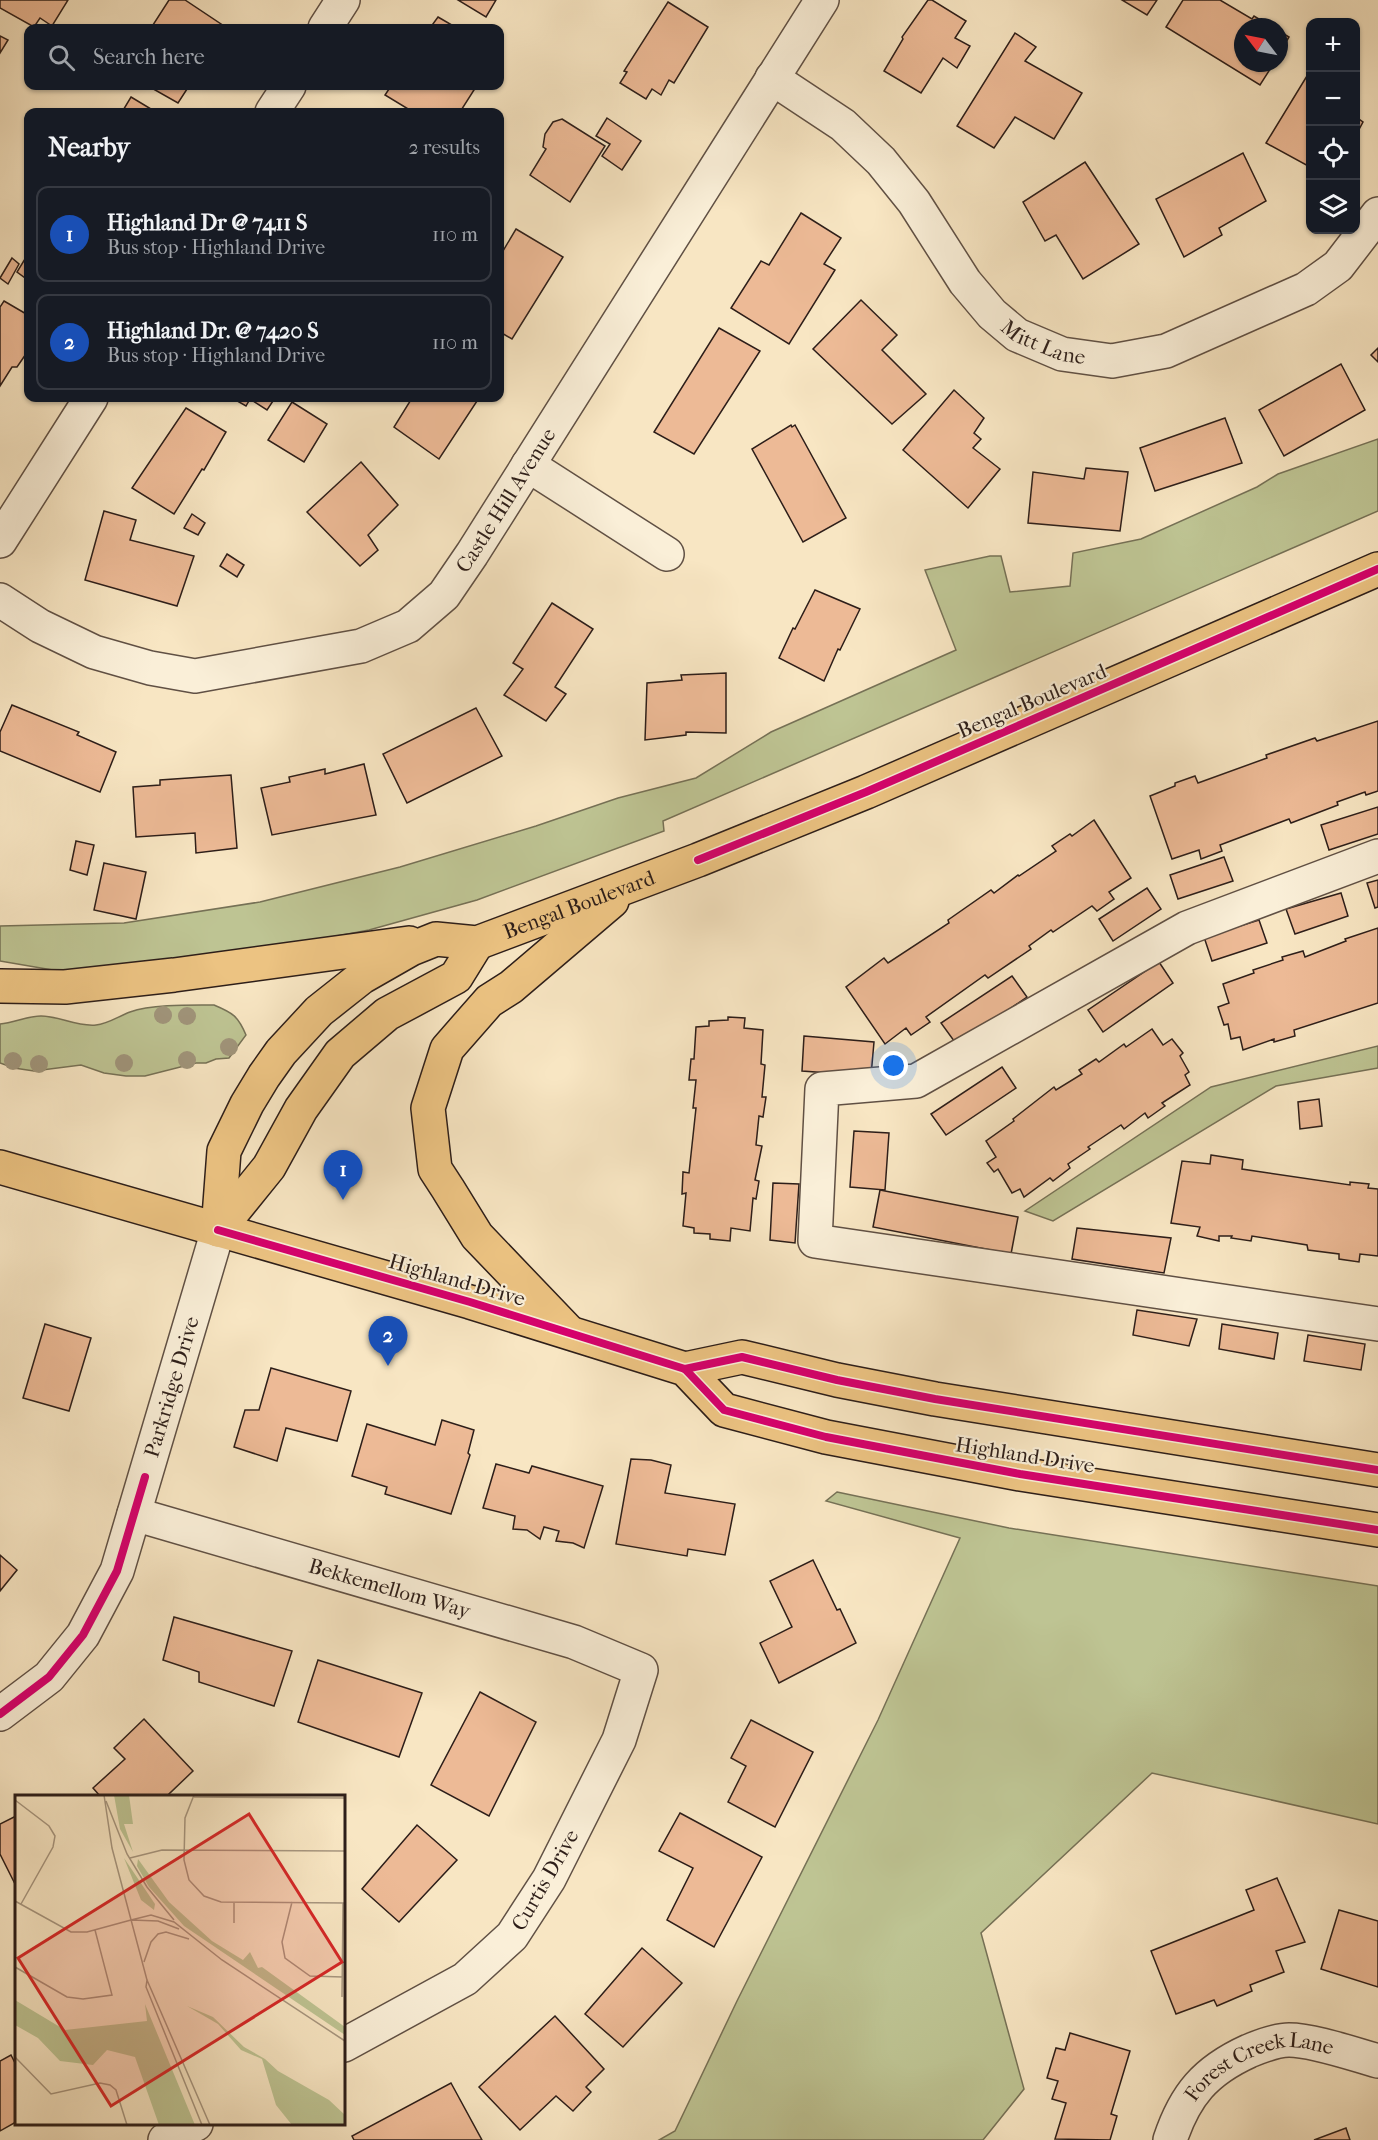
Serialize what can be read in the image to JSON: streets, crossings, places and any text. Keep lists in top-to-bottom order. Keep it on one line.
{"streets":{"main road":["Bengal Boulevard","Highland Drive"],"street":["Mitt Lane","Castle Hill Avenue","Parkridge Drive","Bekkemellom Way","Curtis Drive","Forest Creek Lane"]},"crossings":[["Mitt Lane","Castle Hill Avenue"],["Bengal Boulevard","Highland Drive"],["Bengal Boulevard","Parkridge Drive"],["Highland Drive","Parkridge Drive"],["Parkridge Drive","Bekkemellom Way"],["Bekkemellom Way","Curtis Drive"]],"north":"top left","page":{"map_buttons":["+","−"],"search":"Search here","heading":["Nearby","2 results"],"list":[{"mark":"1","name":"Highland Dr @ 7411 S","note":"Bus stop · Highland Drive","value":"110 m"},{"mark":"2","name":"Highland Dr. @ 7420 S","note":"Bus stop · Highland Drive","value":"110 m"}],"pins":["1","2"]}}
